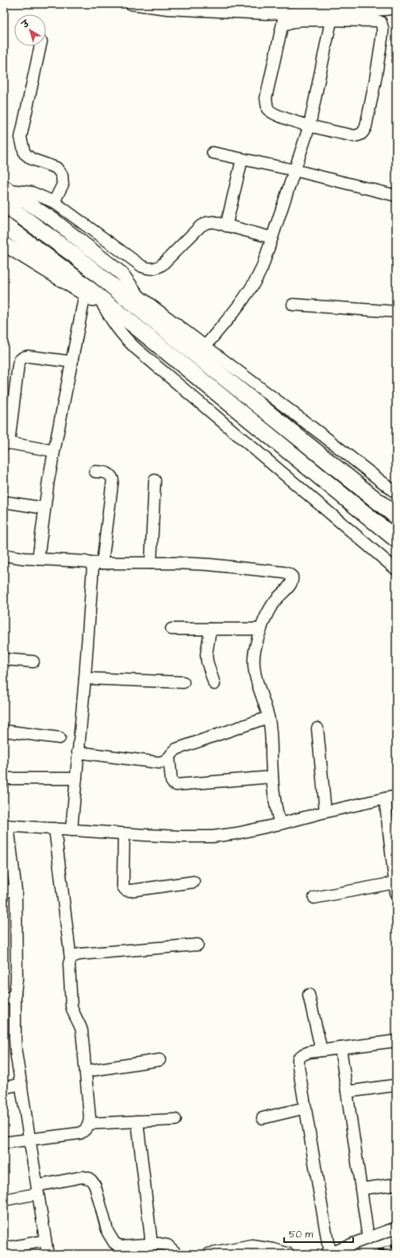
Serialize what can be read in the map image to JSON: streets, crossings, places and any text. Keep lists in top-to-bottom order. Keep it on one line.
{"scale_bar":"50 m","north":"top left"}
